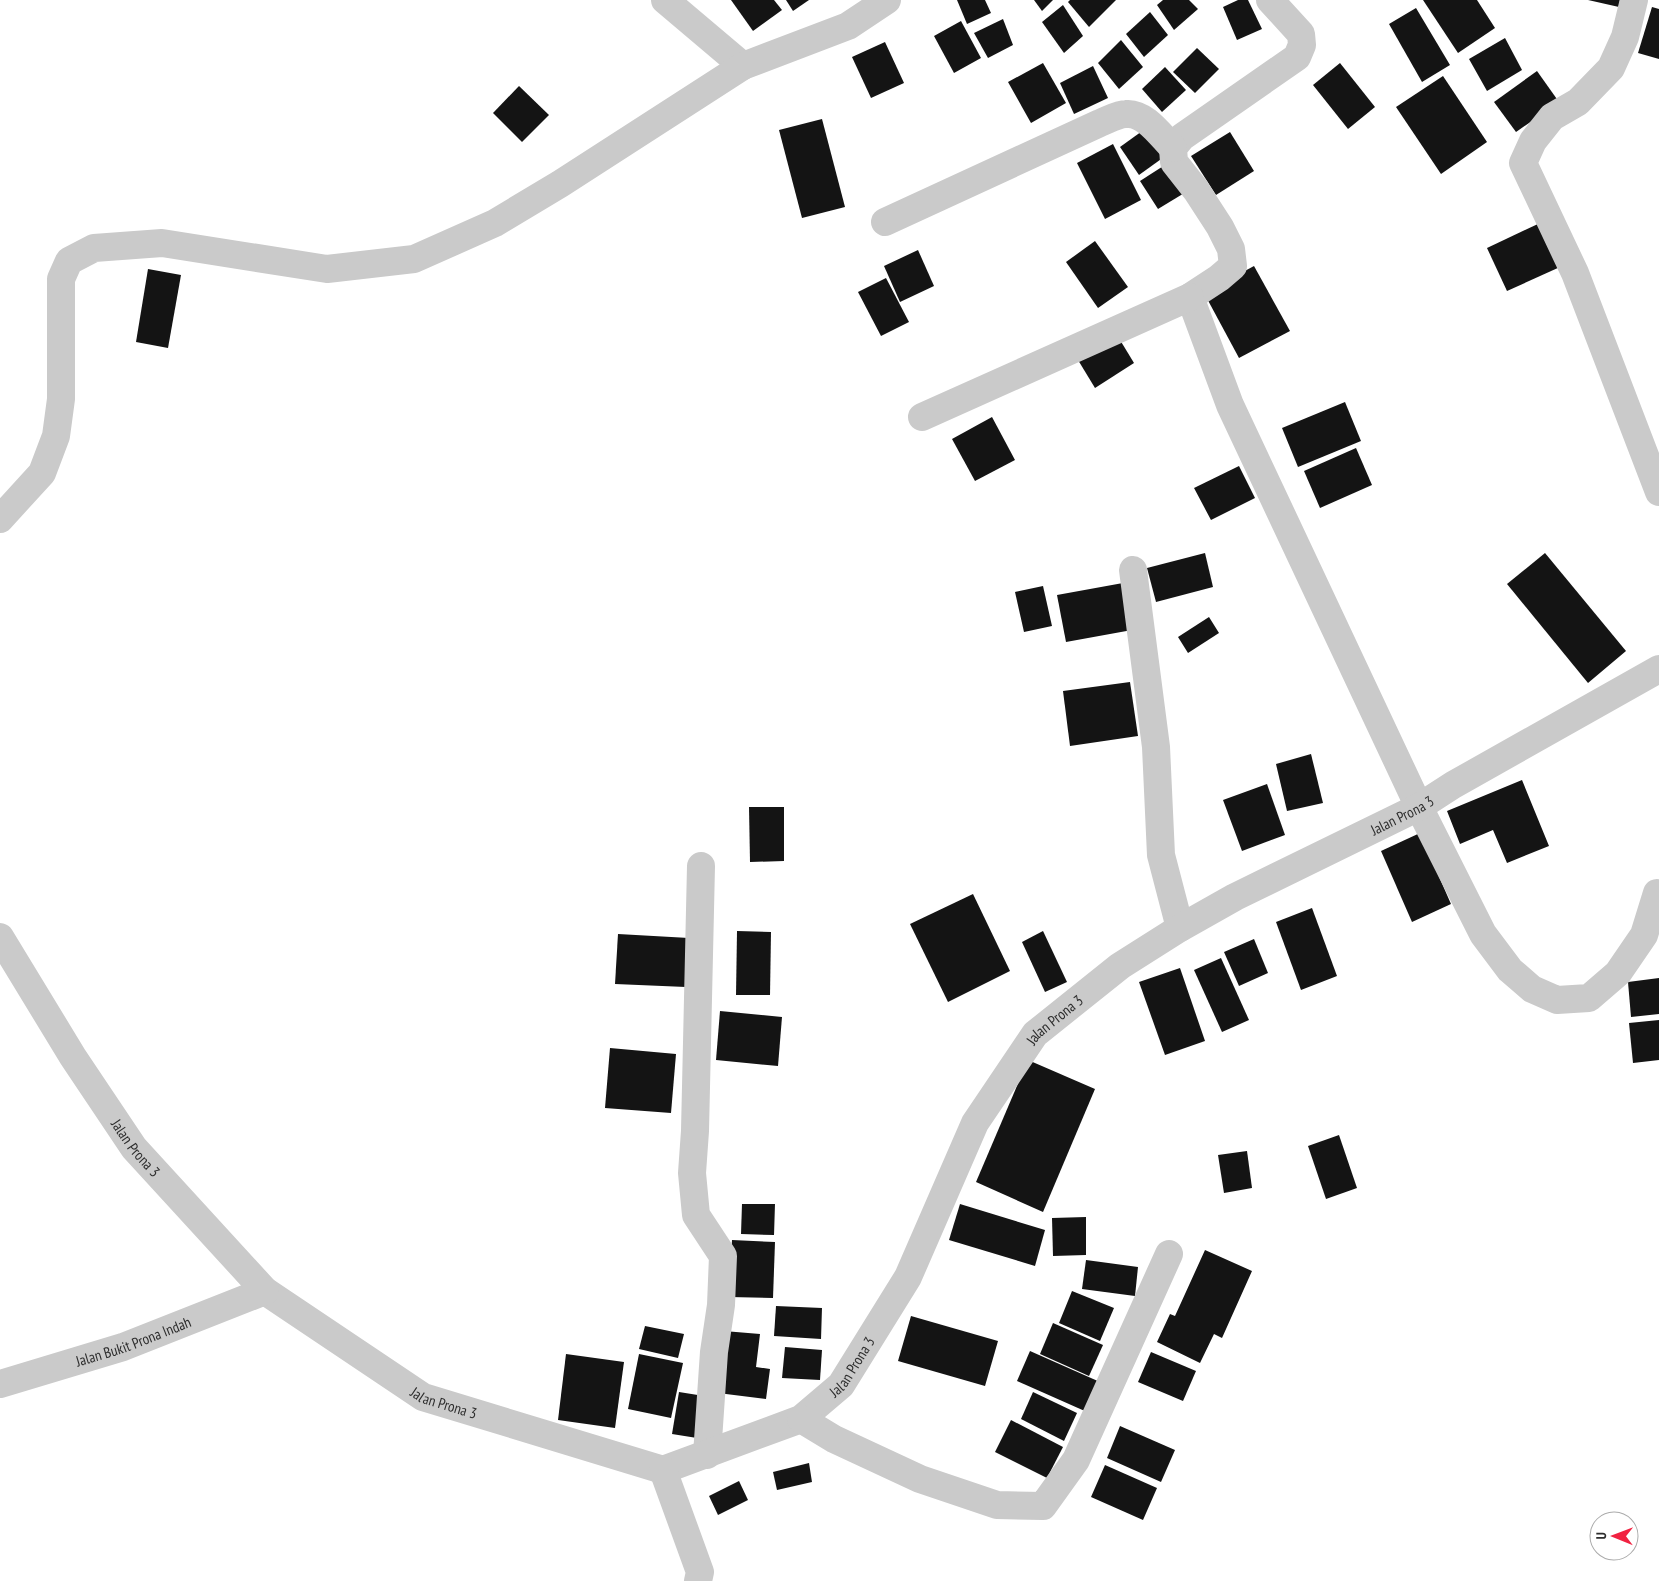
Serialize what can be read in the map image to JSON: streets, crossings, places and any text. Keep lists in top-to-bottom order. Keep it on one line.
{"streets":{"street":["Jalan Prona 3","Jalan Bukit Prona Indah"]},"crossings":[["Jalan Prona 3","Jalan Bukit Prona Indah"]],"north":"left"}
